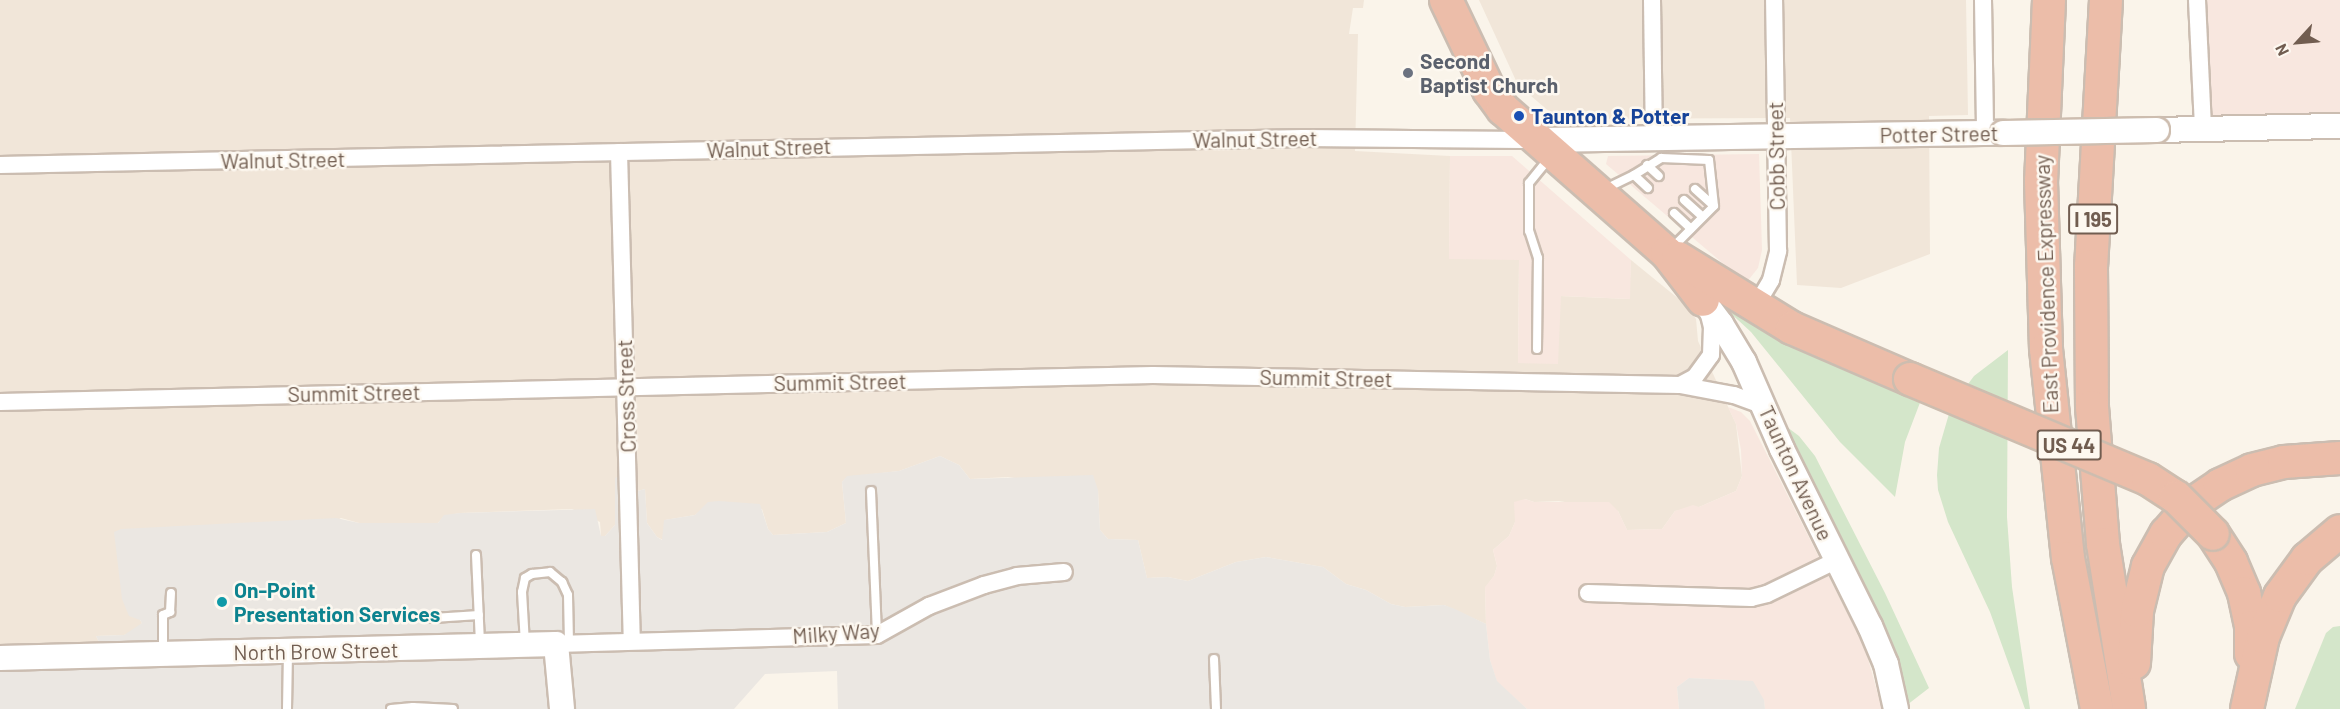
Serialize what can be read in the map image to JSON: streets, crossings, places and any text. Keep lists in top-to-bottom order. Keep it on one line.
{"streets":{"highway":["I 195","East Providence Expressway","US 44","Taunton Avenue"],"street":["Potter Street","Walnut Street","Cobb Street","Summit Street","Cross Street","Milky Way","North Brow Street"]},"crossings":[["Potter Street","Walnut Street"],["Potter Street","Cobb Street"],["Potter Street","Taunton Avenue"],["Walnut Street","Cross Street"],["Walnut Street","Taunton Avenue"],["Cobb Street","US 44"],["Cobb Street","Taunton Avenue"],["Summit Street","Cross Street"],["Summit Street","Taunton Avenue"],["Cross Street","Milky Way"],["Cross Street","North Brow Street"],["US 44","Taunton Avenue"],["Milky Way","North Brow Street"]],"places":["Second Baptist Church","Taunton & Potter","On-Point Presentation Services"],"north":"bottom left"}
